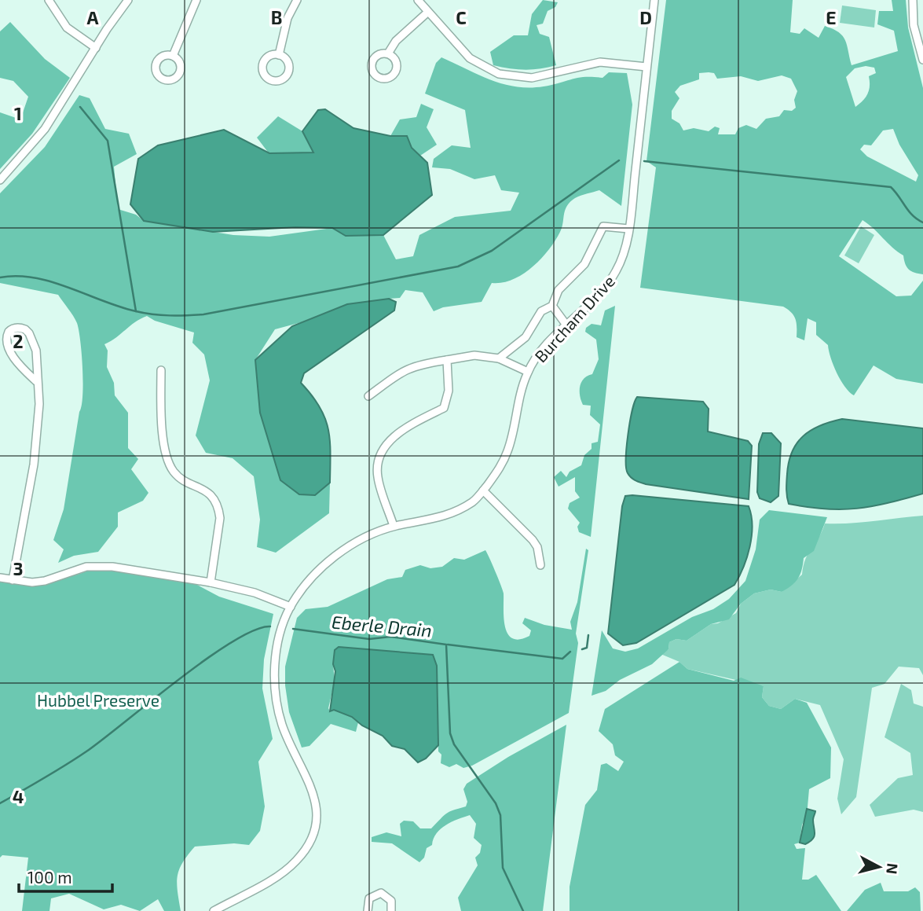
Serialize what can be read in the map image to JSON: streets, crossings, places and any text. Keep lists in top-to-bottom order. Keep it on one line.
{"streets":{"street":["Burcham Drive"]},"water":["Eberle Drain"],"parks":["Hubbel Preserve"],"scale_bar":"100 m","north":"right","grid":{"columns":["A","B","C","D","E"],"rows":["1","2","3","4"]}}
